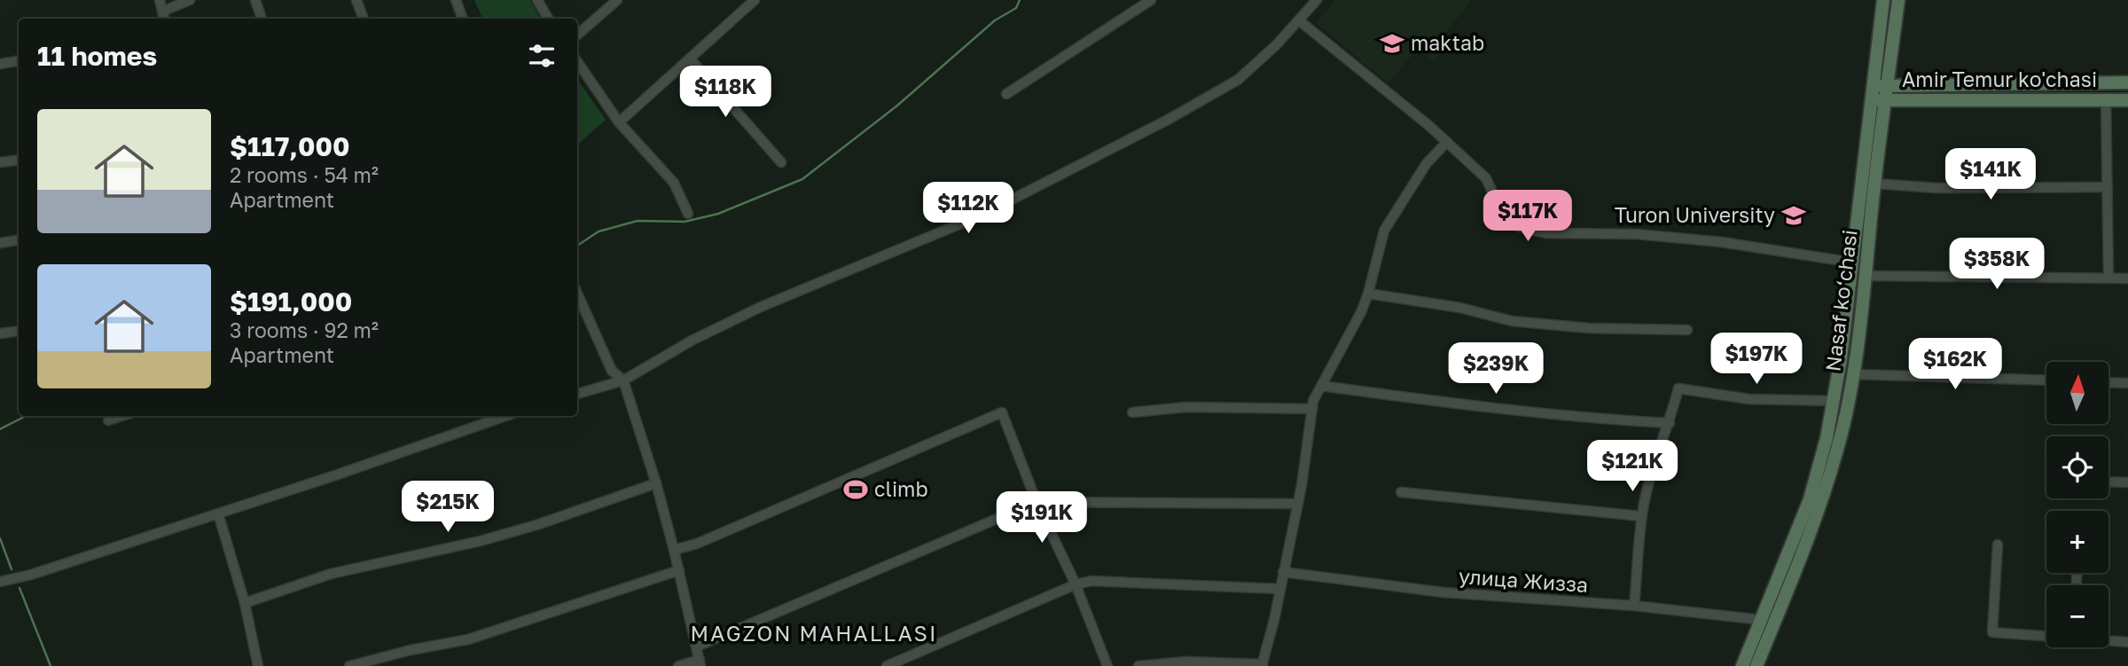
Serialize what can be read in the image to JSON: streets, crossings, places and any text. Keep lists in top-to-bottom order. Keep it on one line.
{"streets":{"main road":["Amir Temur ko'chasi","Nasaf ko‘chasi"],"street":["улица Жизза"]},"crossings":[["Amir Temur ko'chasi","Nasaf ko‘chasi"],["Nasaf ko‘chasi","улица Жизза"]],"districts":["MAGZON MAHALLASI"],"places":{"school or university":["maktab","Turon University"],"sports":["climb"]},"north":"top","page":{"heading":"11 homes","price":["$118K","$141K","$112K","$117K","$358K","$197K","$162K","$239K","$121K","$215K","$191K"],"list":[{"name":"$117,000","note":"2 rooms · 54 m² · Apartment"},{"name":"$191,000","note":"3 rooms · 92 m² · Apartment"}],"map_buttons":["+","−"]}}
